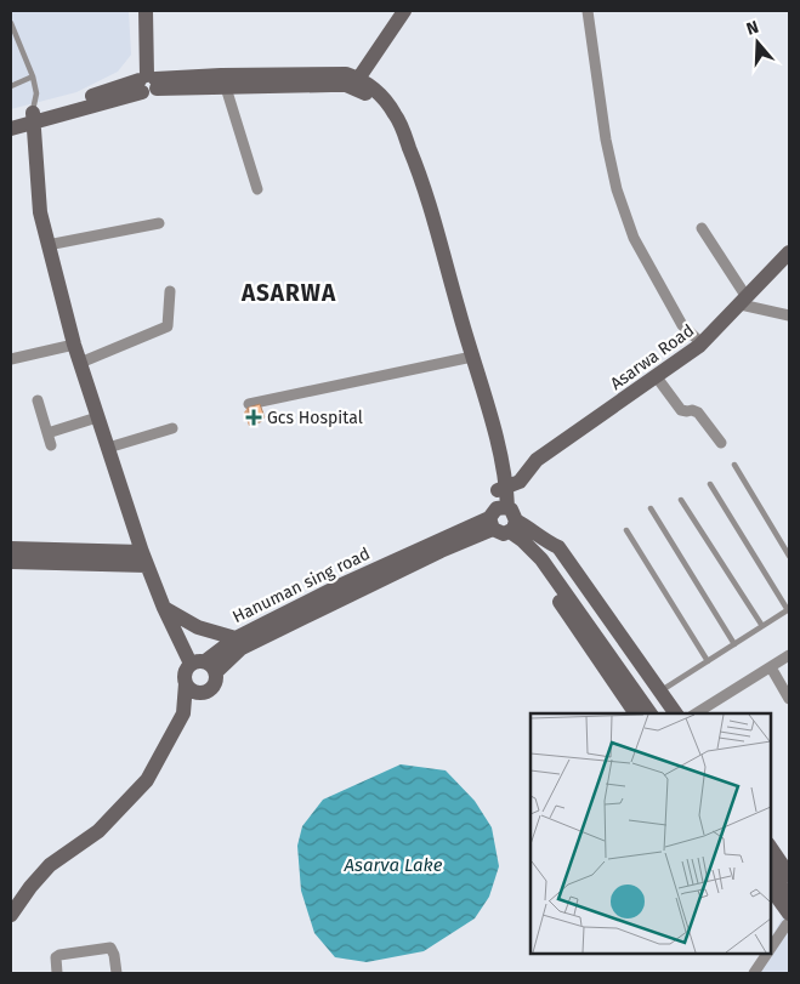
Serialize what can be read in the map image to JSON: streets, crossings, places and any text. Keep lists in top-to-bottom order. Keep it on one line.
{"streets":{"street":["Asarwa Road","Hanuman sing road"]},"districts":["ASARWA"],"water":["Asarva Lake"],"places":{"health":["Gcs Hospital"]},"north":"top"}
